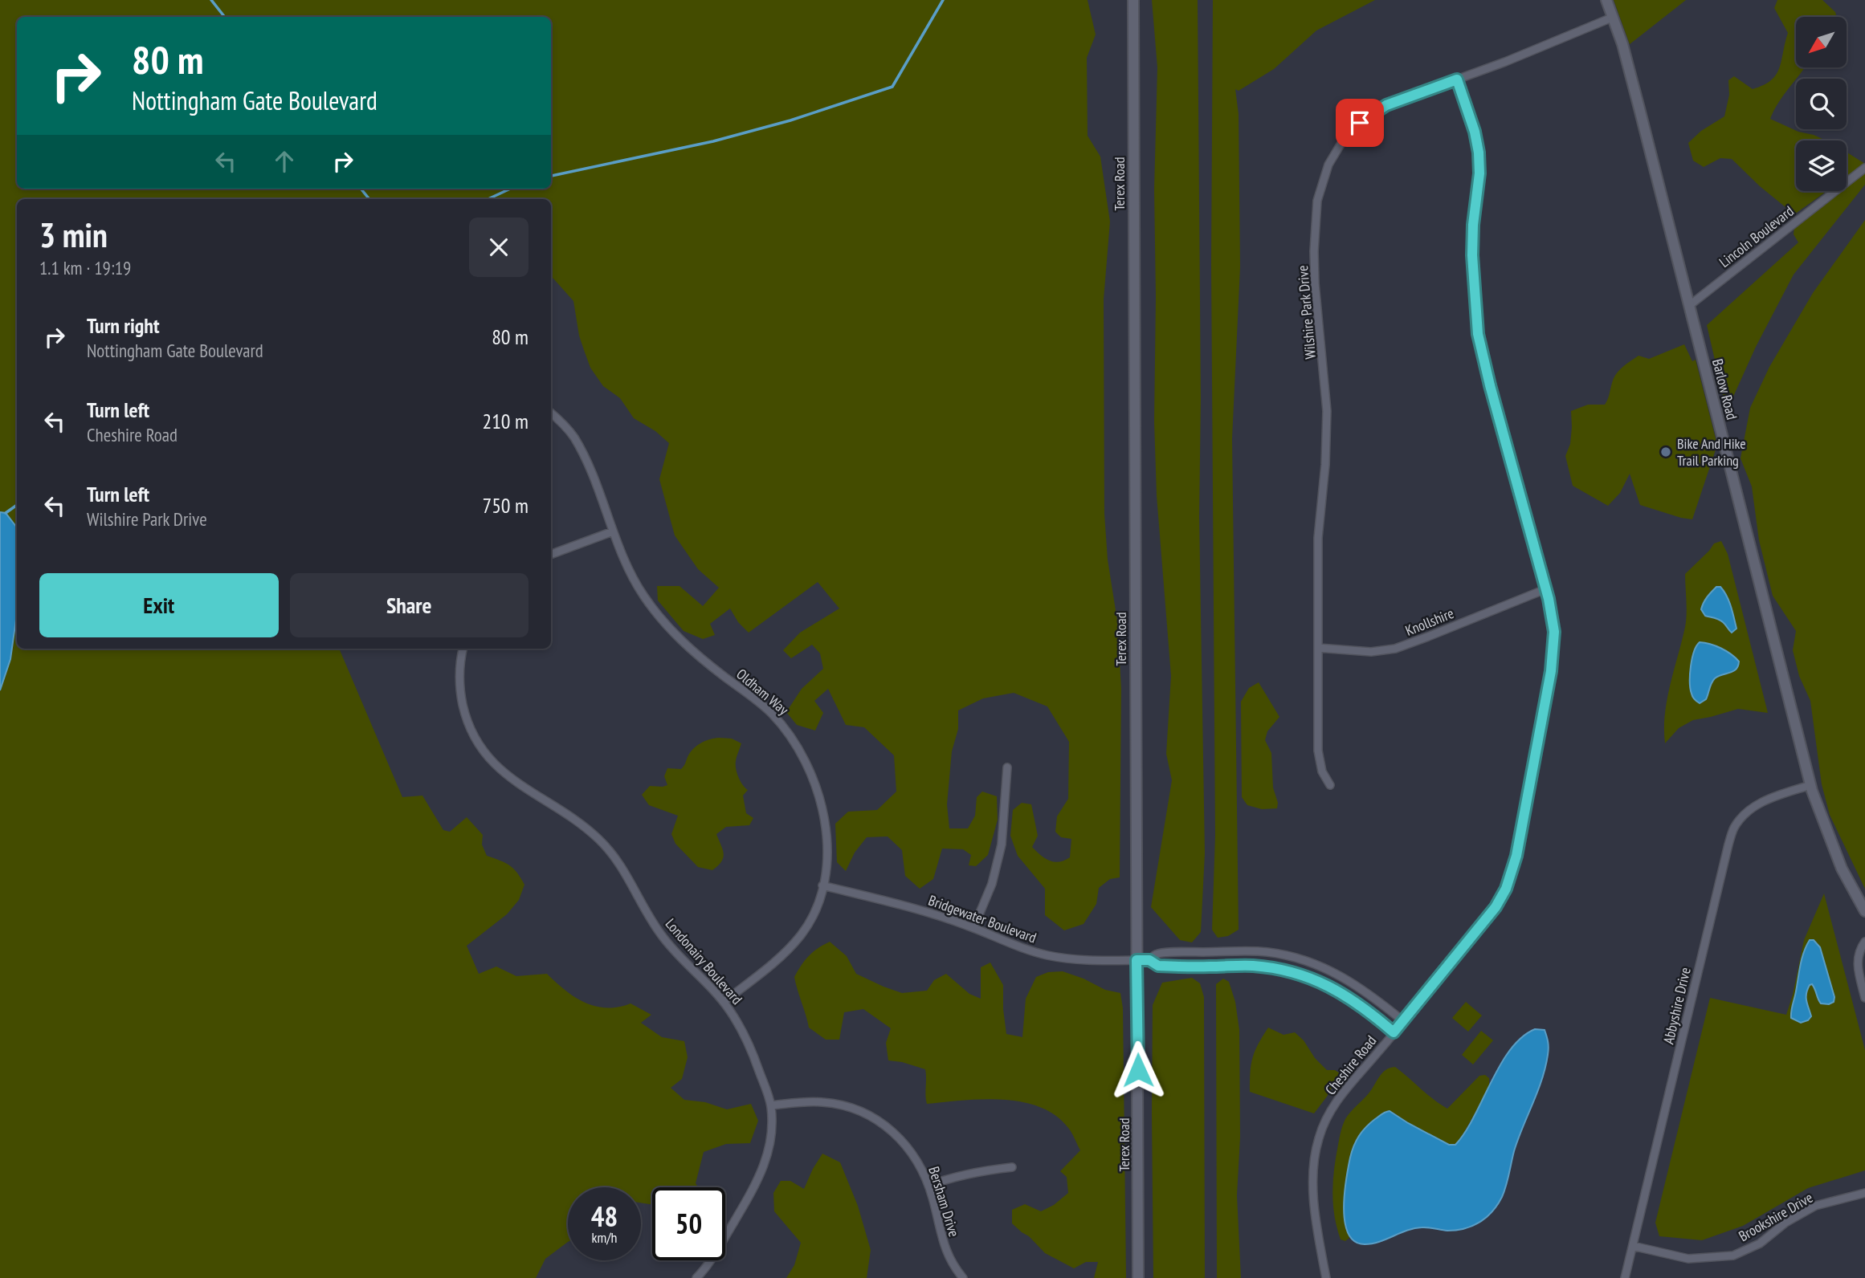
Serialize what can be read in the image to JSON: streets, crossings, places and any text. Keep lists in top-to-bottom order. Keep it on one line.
{"streets":{"main road":["Terex Road","Barlow Road"],"street":["Lincoln Boulevard","Wilshire Park Drive","Knollshire","Oldham Way","Bridgewater Boulevard","Londonairy Boulevard","Abbyshire Drive","Cheshire Road","Bersham Drive","Brookshire Drive"]},"crossings":[["Terex Road","Bridgewater Boulevard"],["Lincoln Boulevard","Barlow Road"],["Wilshire Park Drive","Barlow Road"],["Wilshire Park Drive","Knollshire"],["Wilshire Park Drive","Cheshire Road"],["Barlow Road","Abbyshire Drive"],["Knollshire","Cheshire Road"],["Oldham Way","Bridgewater Boulevard"],["Oldham Way","Londonairy Boulevard"],["Londonairy Boulevard","Bersham Drive"],["Abbyshire Drive","Brookshire Drive"]],"places":["Bike And Hike Trail Parking"],"north":"bottom left","page":{"turn":["80 m","Nottingham Gate Boulevard"],"heading":["3 min","1.1 km · 19:19"],"list":[{"name":"Turn right","note":"Nottingham Gate Boulevard","value":"80 m"},{"name":"Turn left","note":"Cheshire Road","value":"210 m"},{"name":"Turn left","note":"Wilshire Park Drive","value":"750 m"}],"buttons":["Exit","Share"],"speed":"48 km/h","limit":"50"}}
